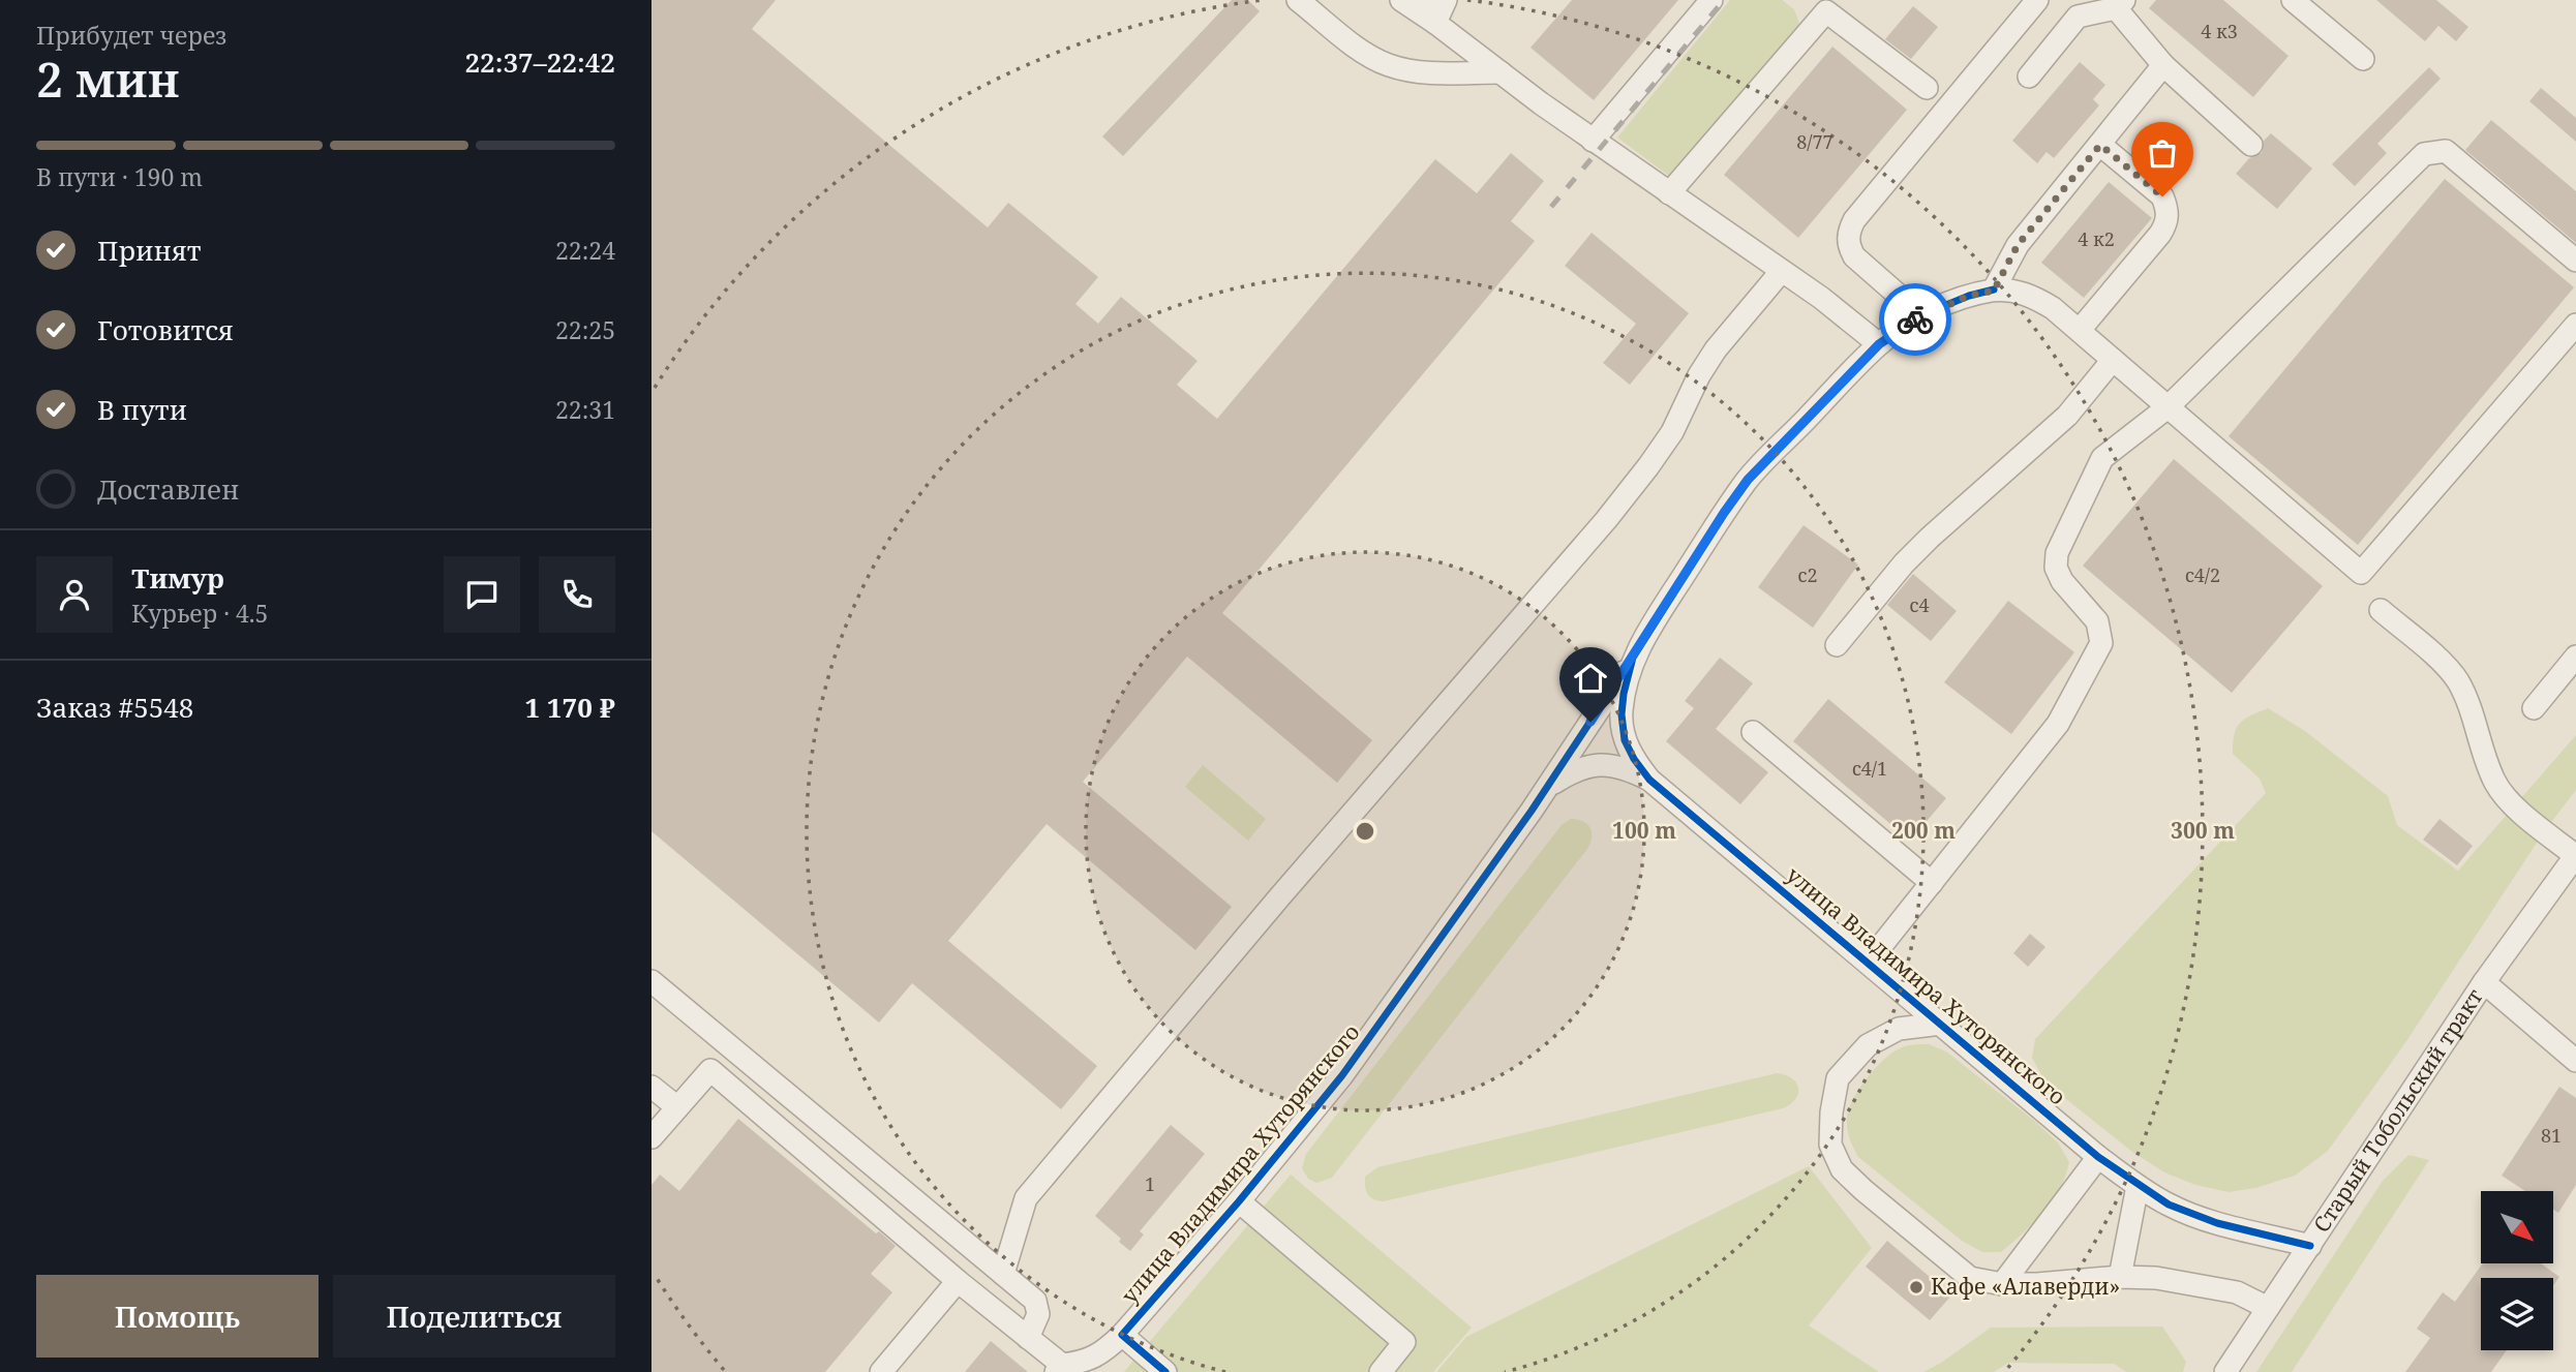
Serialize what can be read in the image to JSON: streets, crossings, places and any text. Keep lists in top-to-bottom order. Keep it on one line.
{"streets":{"street":["улица Владимира Хуторянского","Старый Тобольский тракт"]},"crossings":[["улица Владимира Хуторянского","Старый Тобольский тракт"]],"places":["Кафе «Алаверди»"],"house_numbers":["4 к3","8/77","4 к2","с2","с4/2","с4","с4/1","81","1"],"north":"bottom right","page":{"heading":["2 мин","Прибудет через","22:37–22:42"],"panel":["Тимур","Курьер · 4.5","Заказ #5548","1 170 ₽"],"bar":"В пути · 190 m","list":[["Принят","22:24"],["Готовится","22:25"],["В пути","22:31"],"Доставлен"],"buttons":["Помощь","Поделиться"]},"rings":["100 m","200 m","300 m"]}
